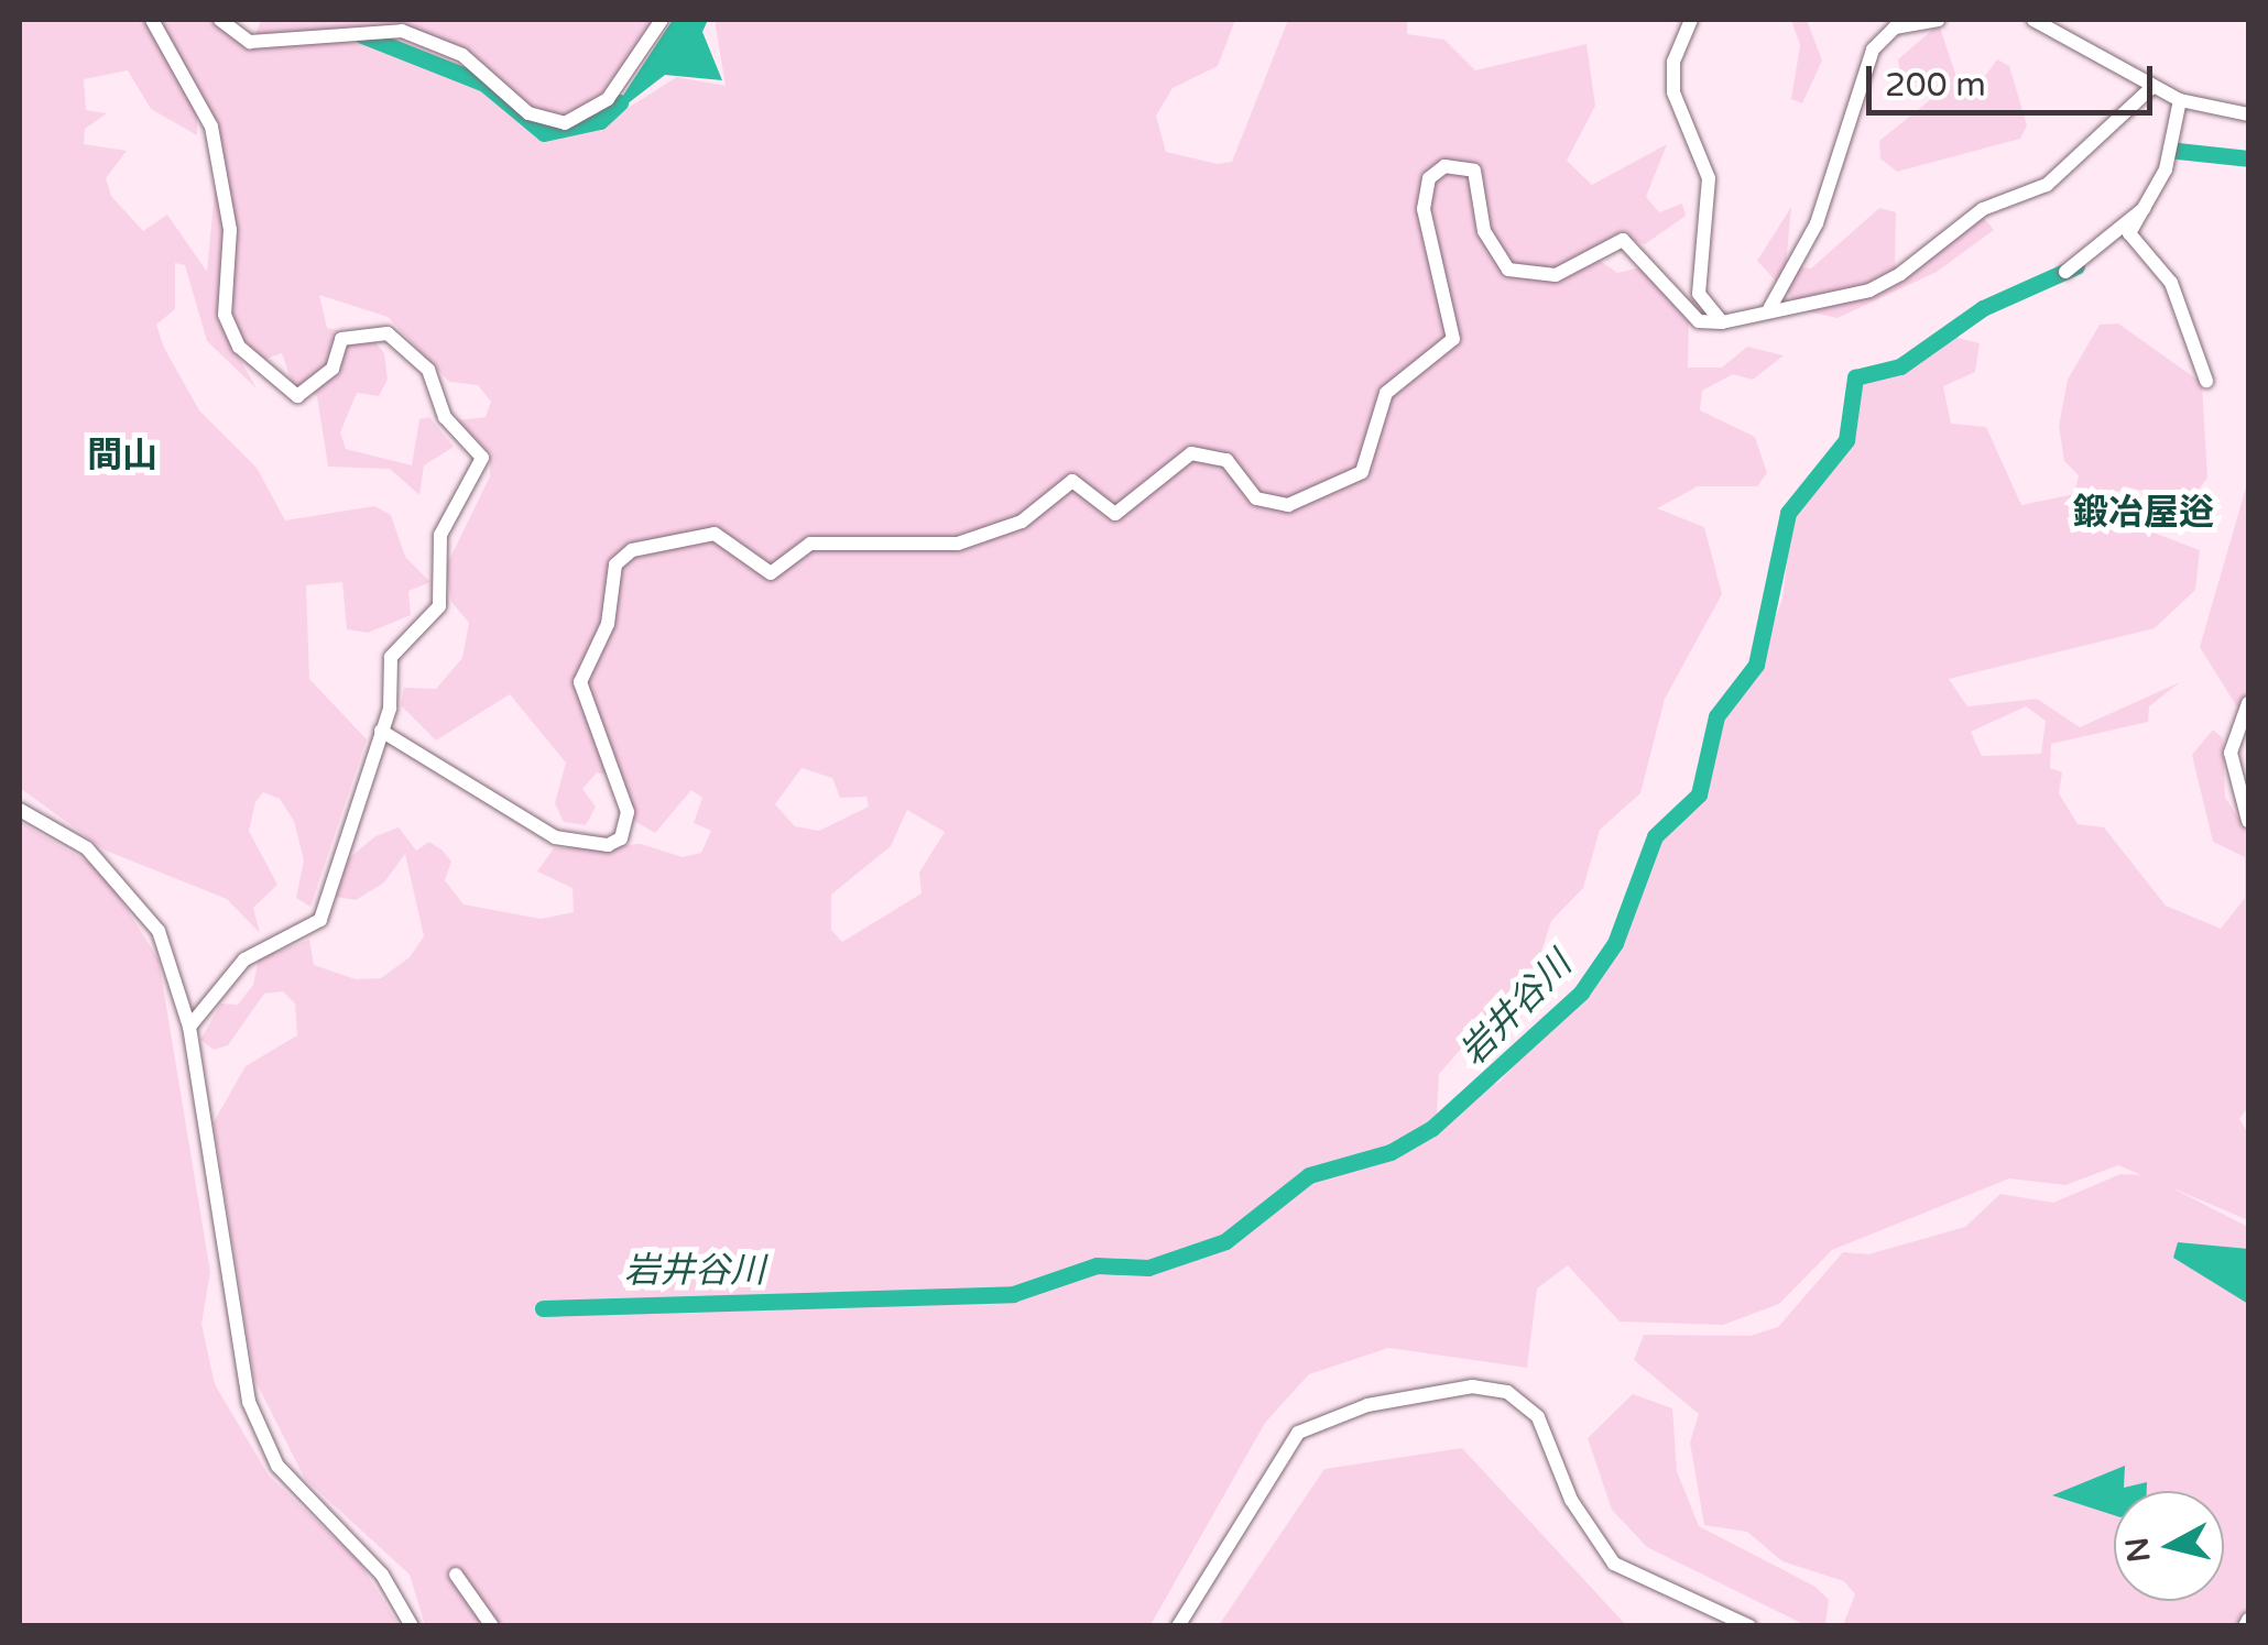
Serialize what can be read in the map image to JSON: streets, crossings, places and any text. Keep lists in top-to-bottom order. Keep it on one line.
{"districts":["間山","鍛冶屋逧"],"water":["岩井谷川"],"scale_bar":"200 m","north":"left"}
